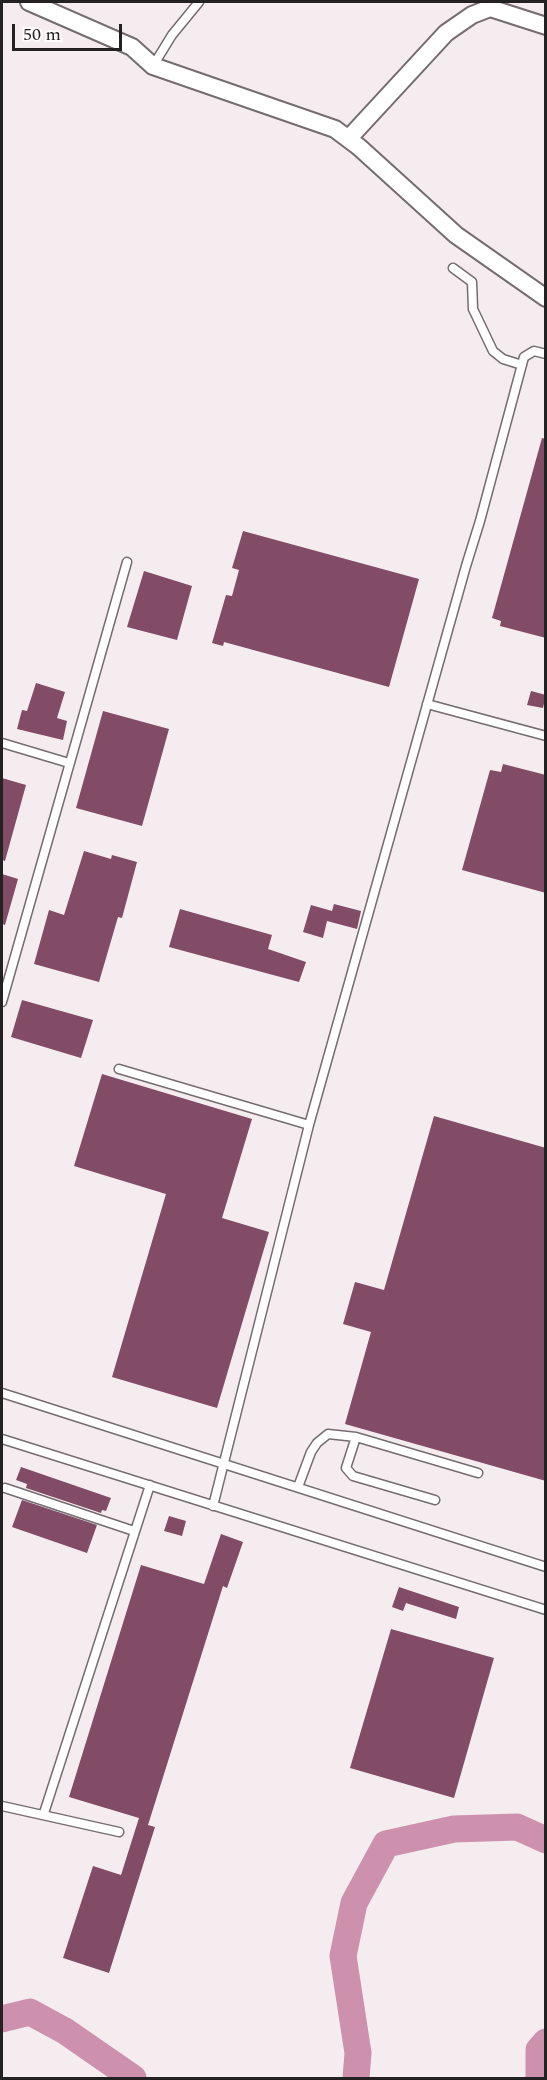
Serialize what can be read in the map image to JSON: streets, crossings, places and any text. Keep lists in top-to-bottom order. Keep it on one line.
{"scale_bar":"50 m"}
